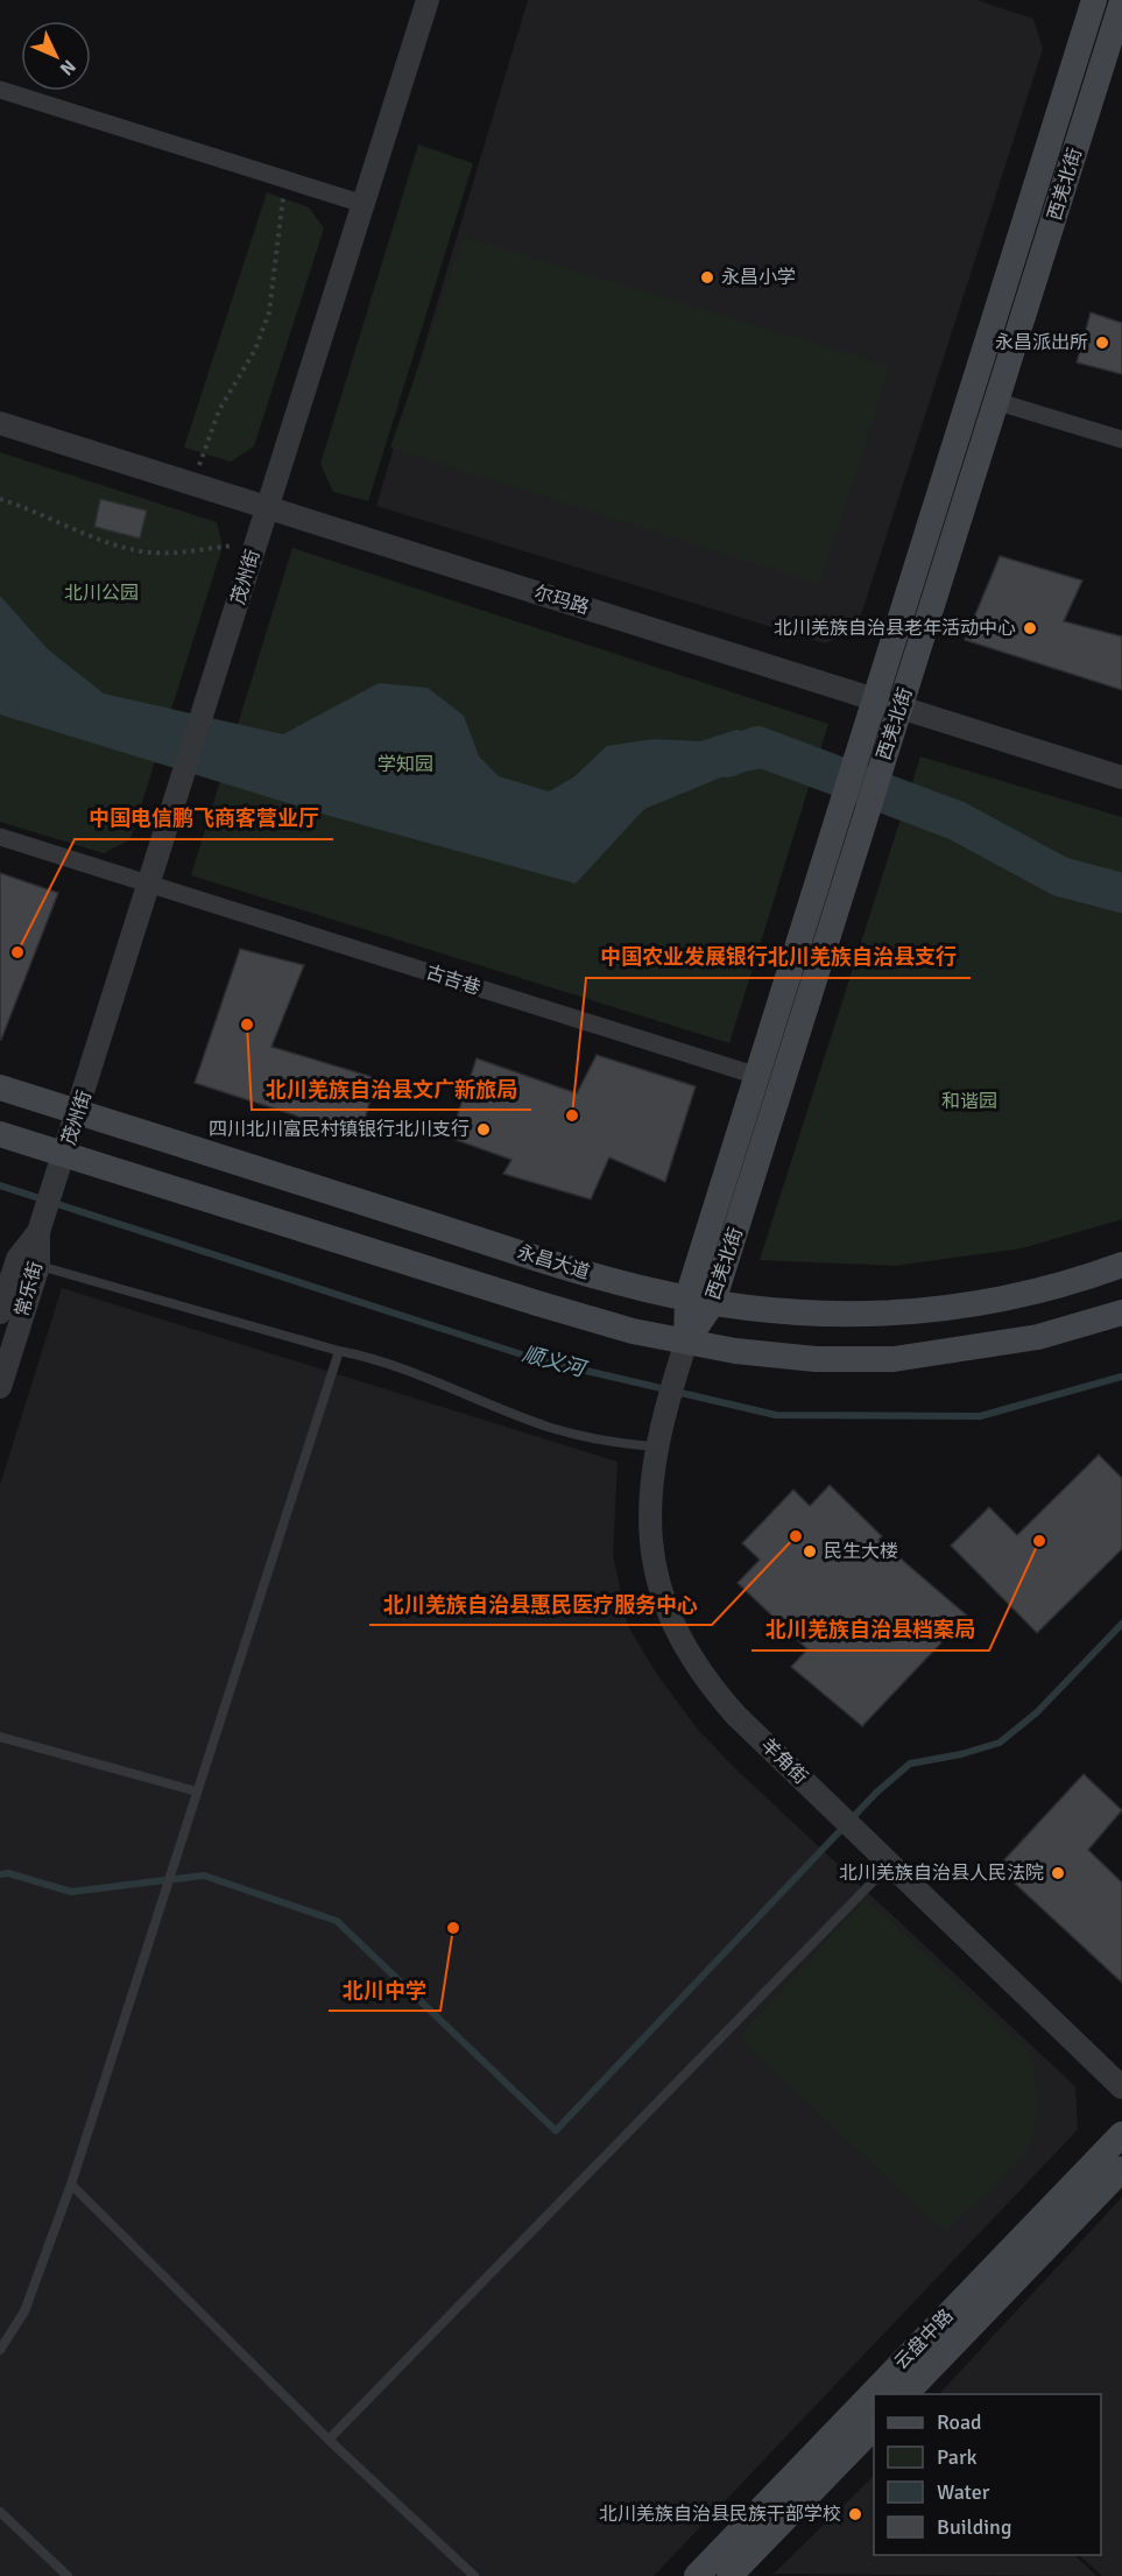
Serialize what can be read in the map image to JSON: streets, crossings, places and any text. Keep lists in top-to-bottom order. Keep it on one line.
{"streets":{"main road":["西羌北街","永昌大道","云盘中路"],"street":["茂州街","尔玛路","古吉巷","常乐街","羊角街"]},"crossings":[["西羌北街","尔玛路"],["西羌北街","古吉巷"],["西羌北街","永昌大道"],["西羌北街","羊角街"],["茂州街","尔玛路"],["茂州街","古吉巷"],["茂州街","永昌大道"],["茂州街","常乐街"]],"water":["顺义河"],"parks":["北川公园","学知园","和谐园"],"places":["永昌小学","永昌派出所","北川羌族自治县老年活动中心","中国电信鹏飞商客营业厅","北川羌族自治县文广新旅局","中国农业发展银行北川羌族自治县支行","四川北川富民村镇银行北川支行","北川羌族自治县惠民医疗服务中心","北川羌族自治县档案局","民生大楼","北川羌族自治县人民法院","北川中学","北川羌族自治县民族干部学校"],"legend":["Road","Park","Water","Building"],"north":"bottom right"}
